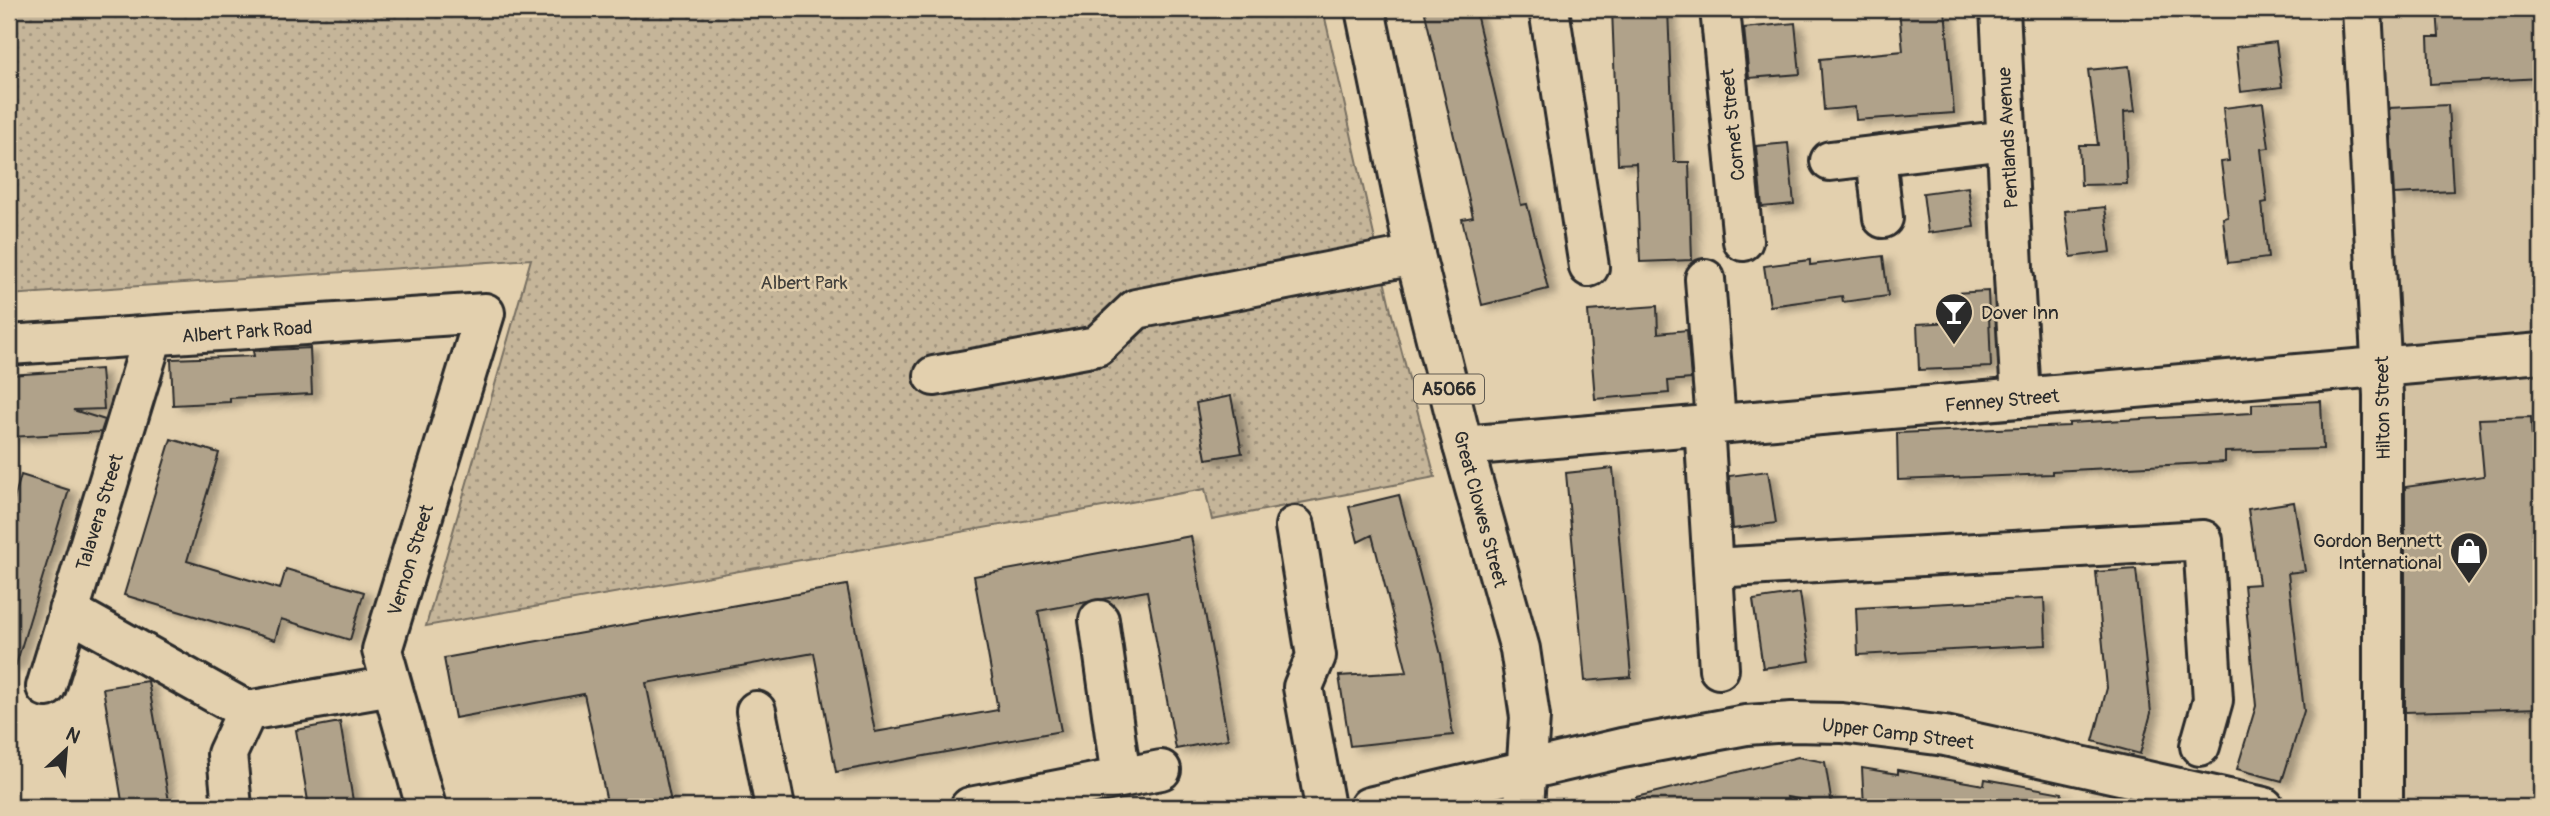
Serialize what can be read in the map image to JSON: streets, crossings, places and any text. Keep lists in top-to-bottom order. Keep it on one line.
{"streets":{"street":["Cornet Street","Pentlands Avenue","Albert Park Road","A5066","Fenney Street","Hilton Street","Great Clowes Street","Talavera Street","Vernon Street","Upper Camp Street"]},"crossings":[["Pentlands Avenue","Fenney Street"],["Albert Park Road","Talavera Street"],["Albert Park Road","Vernon Street"],["Fenney Street","Hilton Street"],["Fenney Street","Great Clowes Street"],["Great Clowes Street","Upper Camp Street"]],"parks":["Albert Park"],"places":{"bar":["Dover Inn"],"shop":["Gordon Bennett International"]},"north":"top right"}
